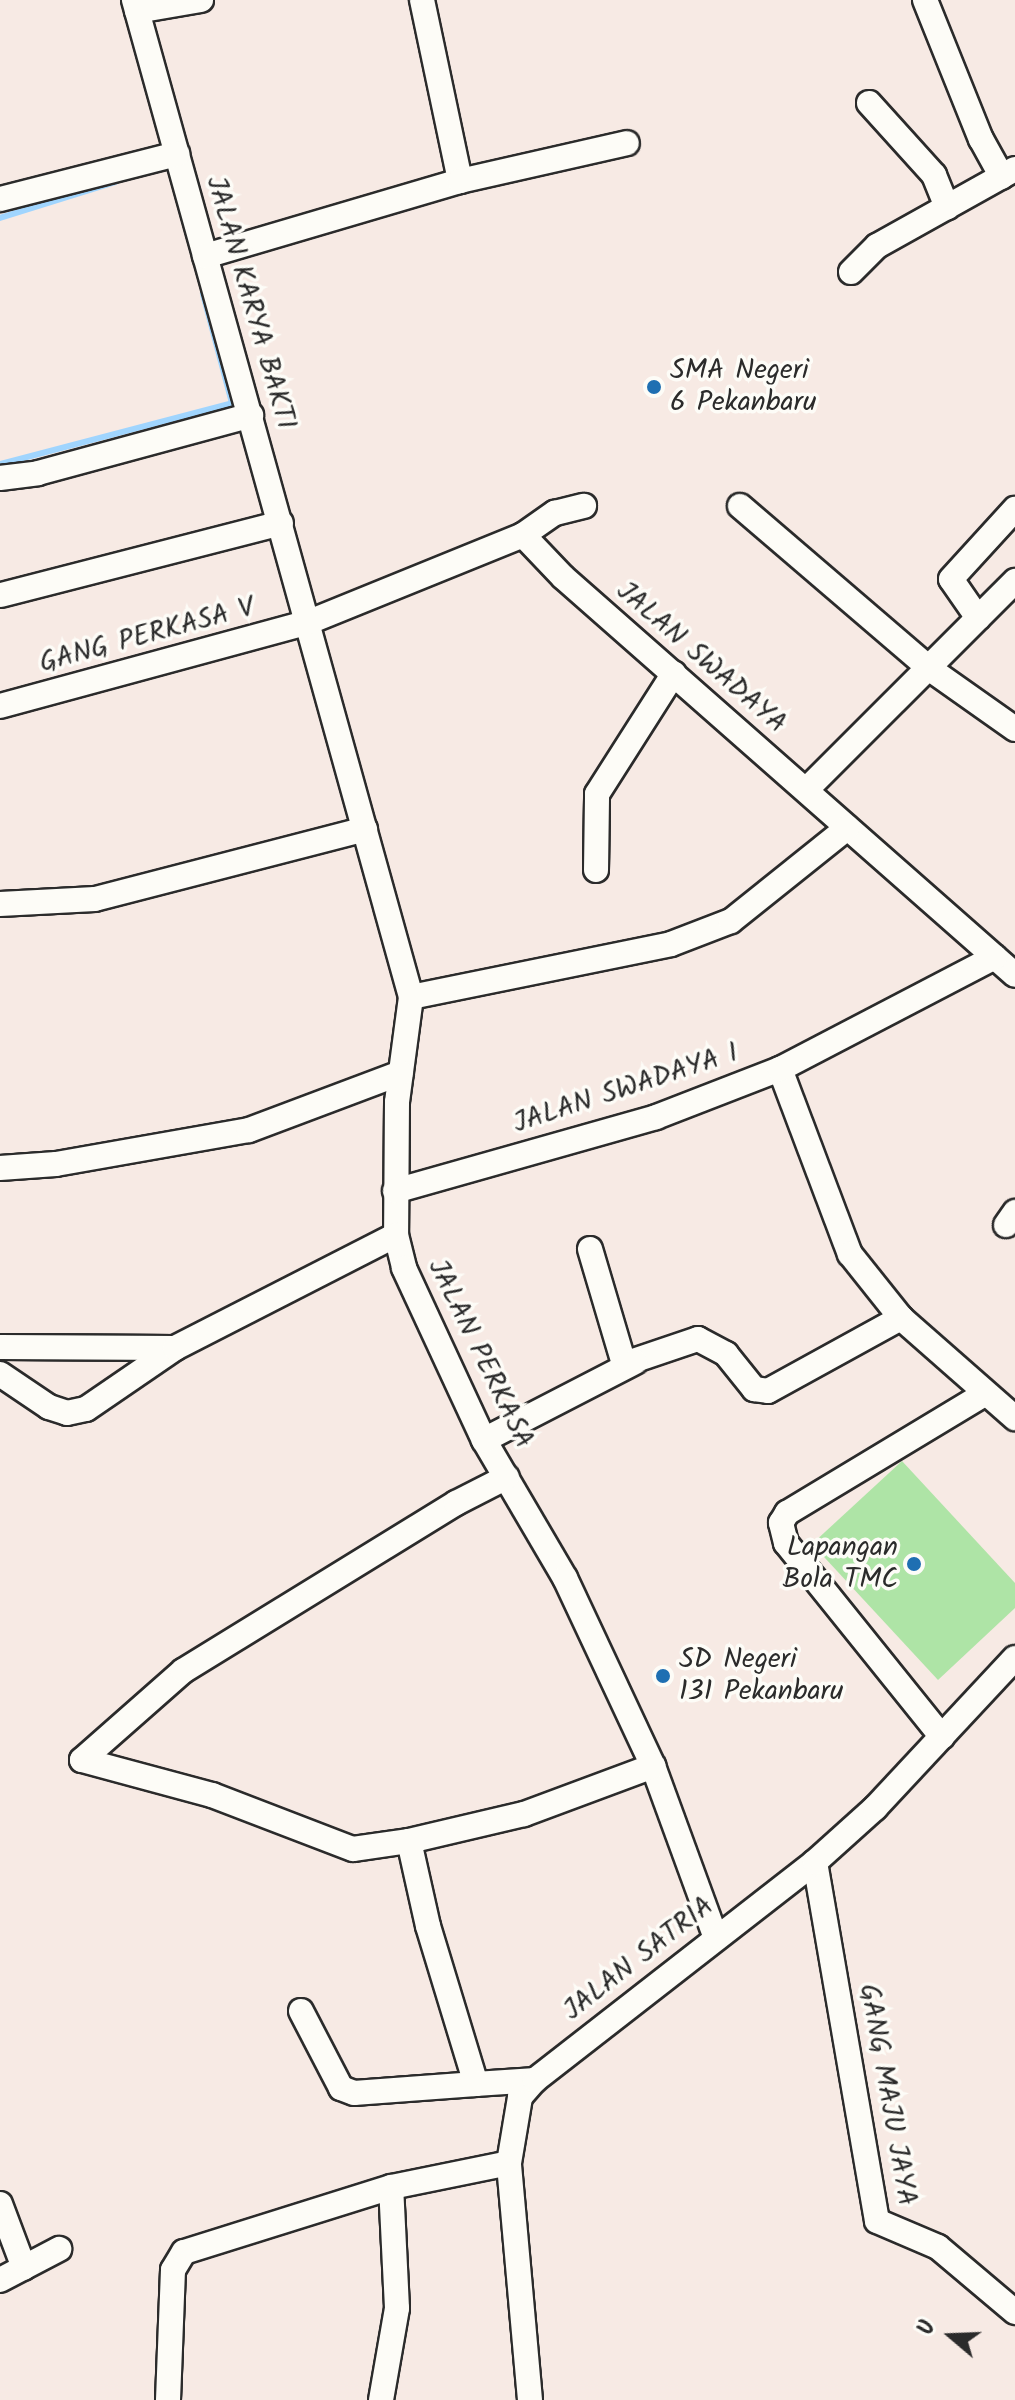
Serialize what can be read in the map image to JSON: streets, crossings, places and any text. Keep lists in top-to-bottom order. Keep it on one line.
{"streets":{"street":["JALAN KARYA BAKTI","GANG PERKASA V","JALAN SWADAYA","JALAN SWADAYA I","JALAN PERKASA","JALAN SATRIA","GANG MAJU JAYA"]},"crossings":[["JALAN KARYA BAKTI","GANG PERKASA V"],["JALAN KARYA BAKTI","JALAN PERKASA"],["GANG PERKASA V","JALAN PERKASA"],["JALAN SWADAYA","JALAN SWADAYA I"],["JALAN SWADAYA I","JALAN PERKASA"],["JALAN PERKASA","JALAN SATRIA"],["JALAN SATRIA","GANG MAJU JAYA"]],"places":["SMA Negeri 6 Pekanbaru","Lapangan Bola TMC","SD Negeri 131 Pekanbaru"],"north":"left"}
